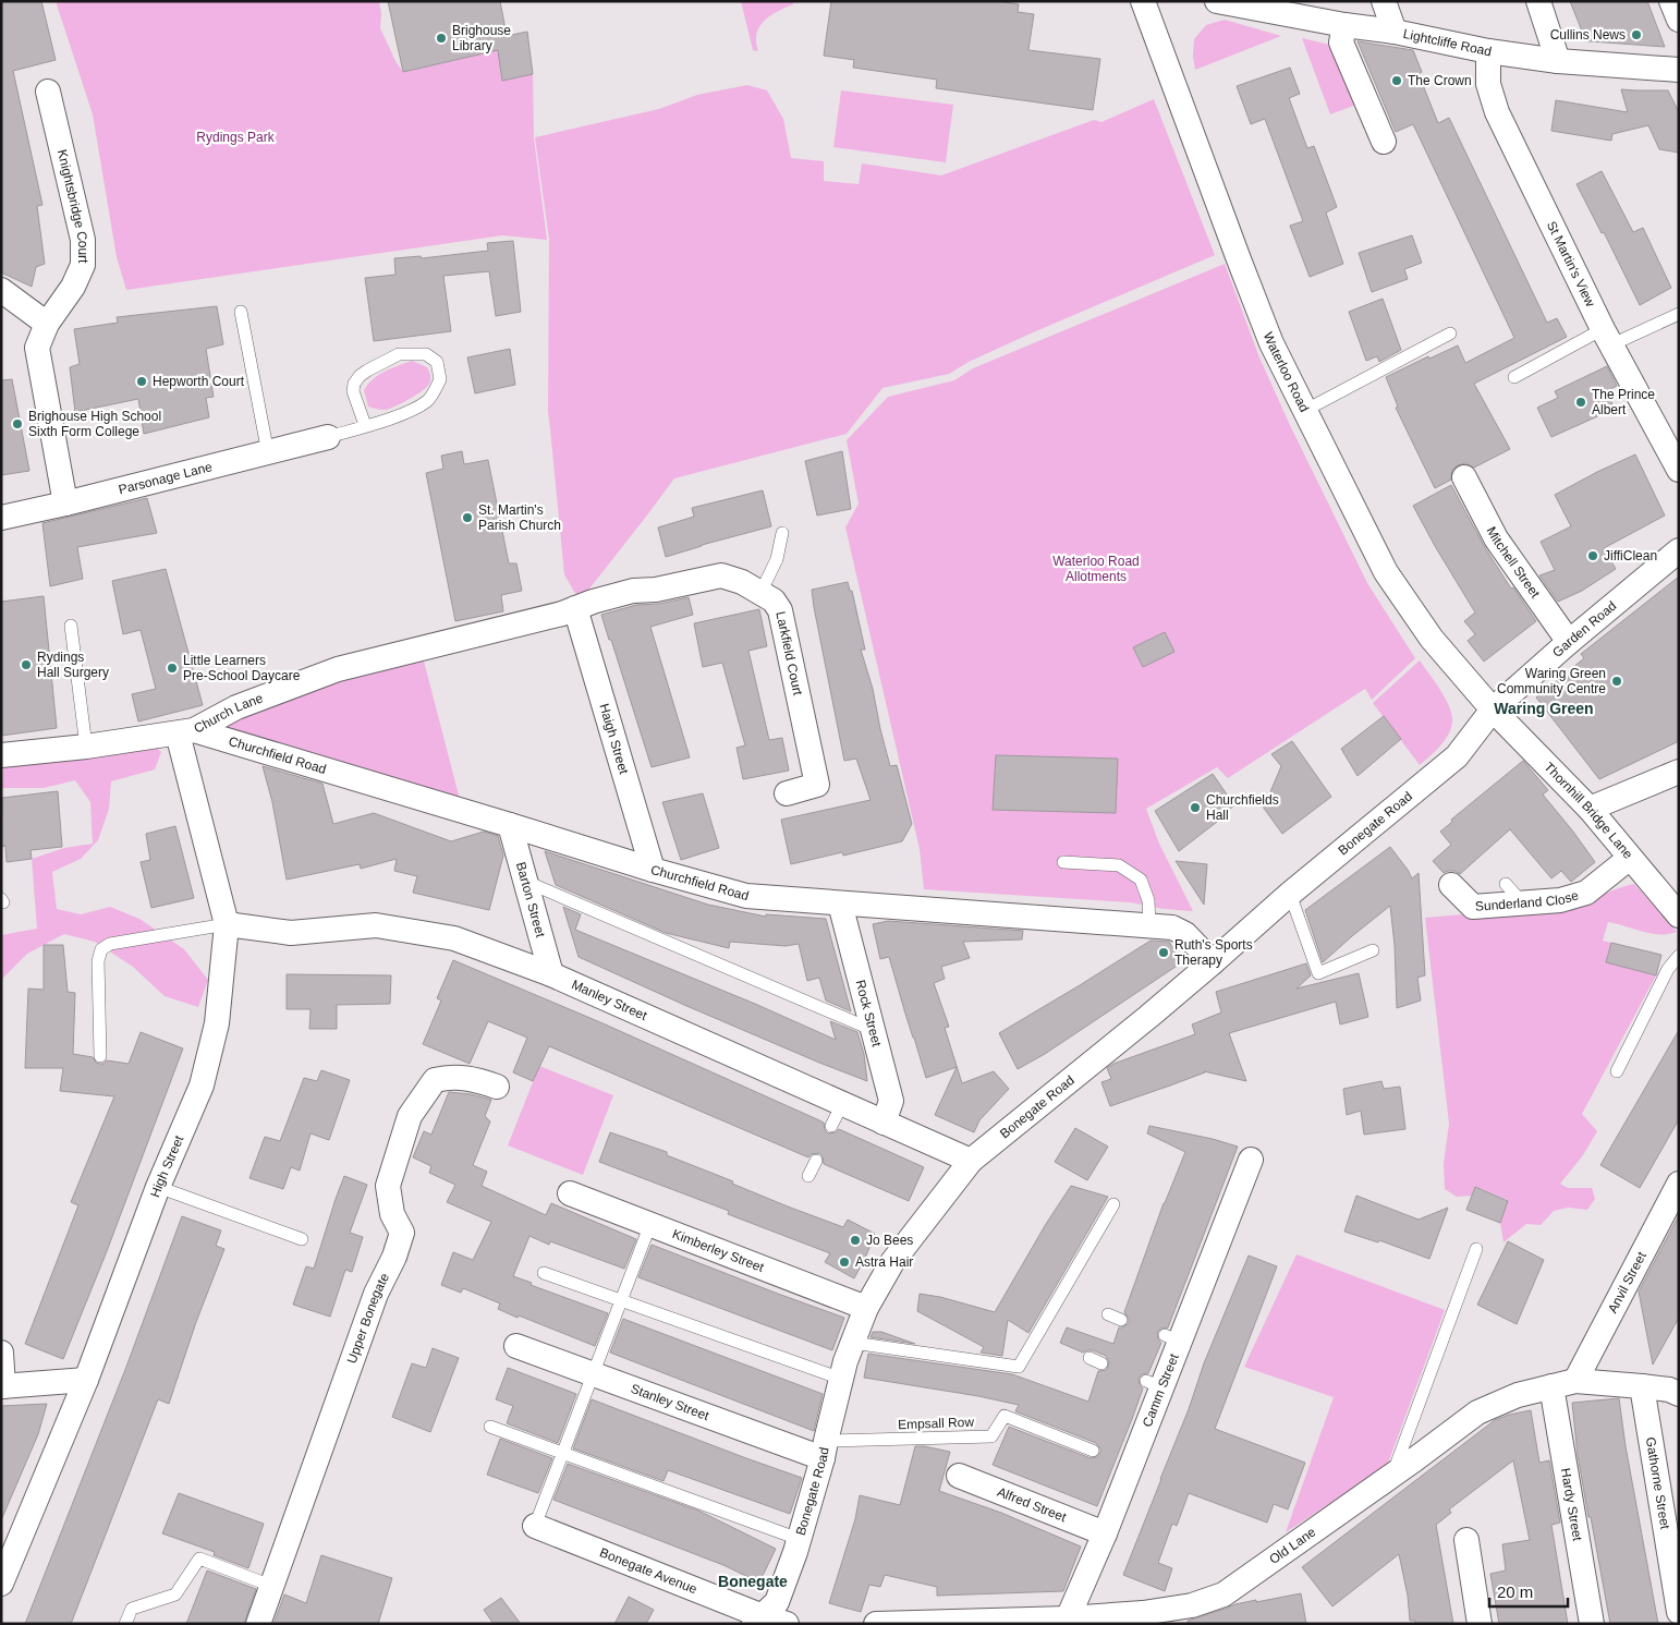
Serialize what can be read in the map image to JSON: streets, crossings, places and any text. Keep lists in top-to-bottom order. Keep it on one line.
{"streets":{"street":["Lightcliffe Road","Knightsbridge Court","St Martin's View","Waterloo Road","Parsonage Lane","Mitchell Street","Garden Road","Larkfield Court","Church Lane","Haigh Street","Churchfield Road","Thornhill Bridge Lane","Bonegate Road","Sunderland Close","Barton Street","Manley Street","Rock Street","High Street","Kimberley Street","Anvil Street","Upper Bonegate","Camm Street","Stanley Street","Gathorne Street","Alfred Street","Hardy Street","Old Lane","Bonegate Avenue"],"lane":["Empsall Row"]},"crossings":[["Lightcliffe Road","St Martin's View"],["Knightsbridge Court","Parsonage Lane"],["Waterloo Road","Garden Road"],["Waterloo Road","Thornhill Bridge Lane"],["Waterloo Road","Bonegate Road"],["Mitchell Street","Garden Road"],["Garden Road","Thornhill Bridge Lane"],["Garden Road","Bonegate Road"],["Larkfield Court","Church Lane"],["Larkfield Court","Haigh Street"],["Church Lane","Haigh Street"],["Church Lane","Churchfield Road"],["Church Lane","High Street"],["Haigh Street","Churchfield Road"],["Churchfield Road","Bonegate Road"],["Churchfield Road","Barton Street"],["Churchfield Road","Rock Street"],["Churchfield Road","High Street"],["Thornhill Bridge Lane","Bonegate Road"],["Thornhill Bridge Lane","Sunderland Close"],["Bonegate Road","Manley Street"],["Bonegate Road","Kimberley Street"],["Bonegate Road","Stanley Street"],["Bonegate Road","Empsall Row"],["Bonegate Road","Bonegate Avenue"],["Barton Street","Manley Street"],["Manley Street","Rock Street"],["Manley Street","High Street"],["Anvil Street","Old Lane"],["Camm Street","Alfred Street"],["Camm Street","Old Lane"],["Stanley Street","Empsall Row"],["Gathorne Street","Old Lane"],["Hardy Street","Old Lane"]],"districts":["Waring Green","Bonegate"],"parks":["Rydings Park","Waterloo Road Allotments"],"places":["Cullins News","Brighouse Library","The Crown","Hepworth Court","The Prince Albert","Brighouse High School Sixth Form College","St. Martin's Parish Church","JiffiClean","Rydings Hall Surgery","Little Learners Pre-School Daycare","Waring Green Community Centre","Churchfields Hall","Ruth's Sports Therapy","Jo Bees","Astra Hair"],"scale_bar":"20 m"}
